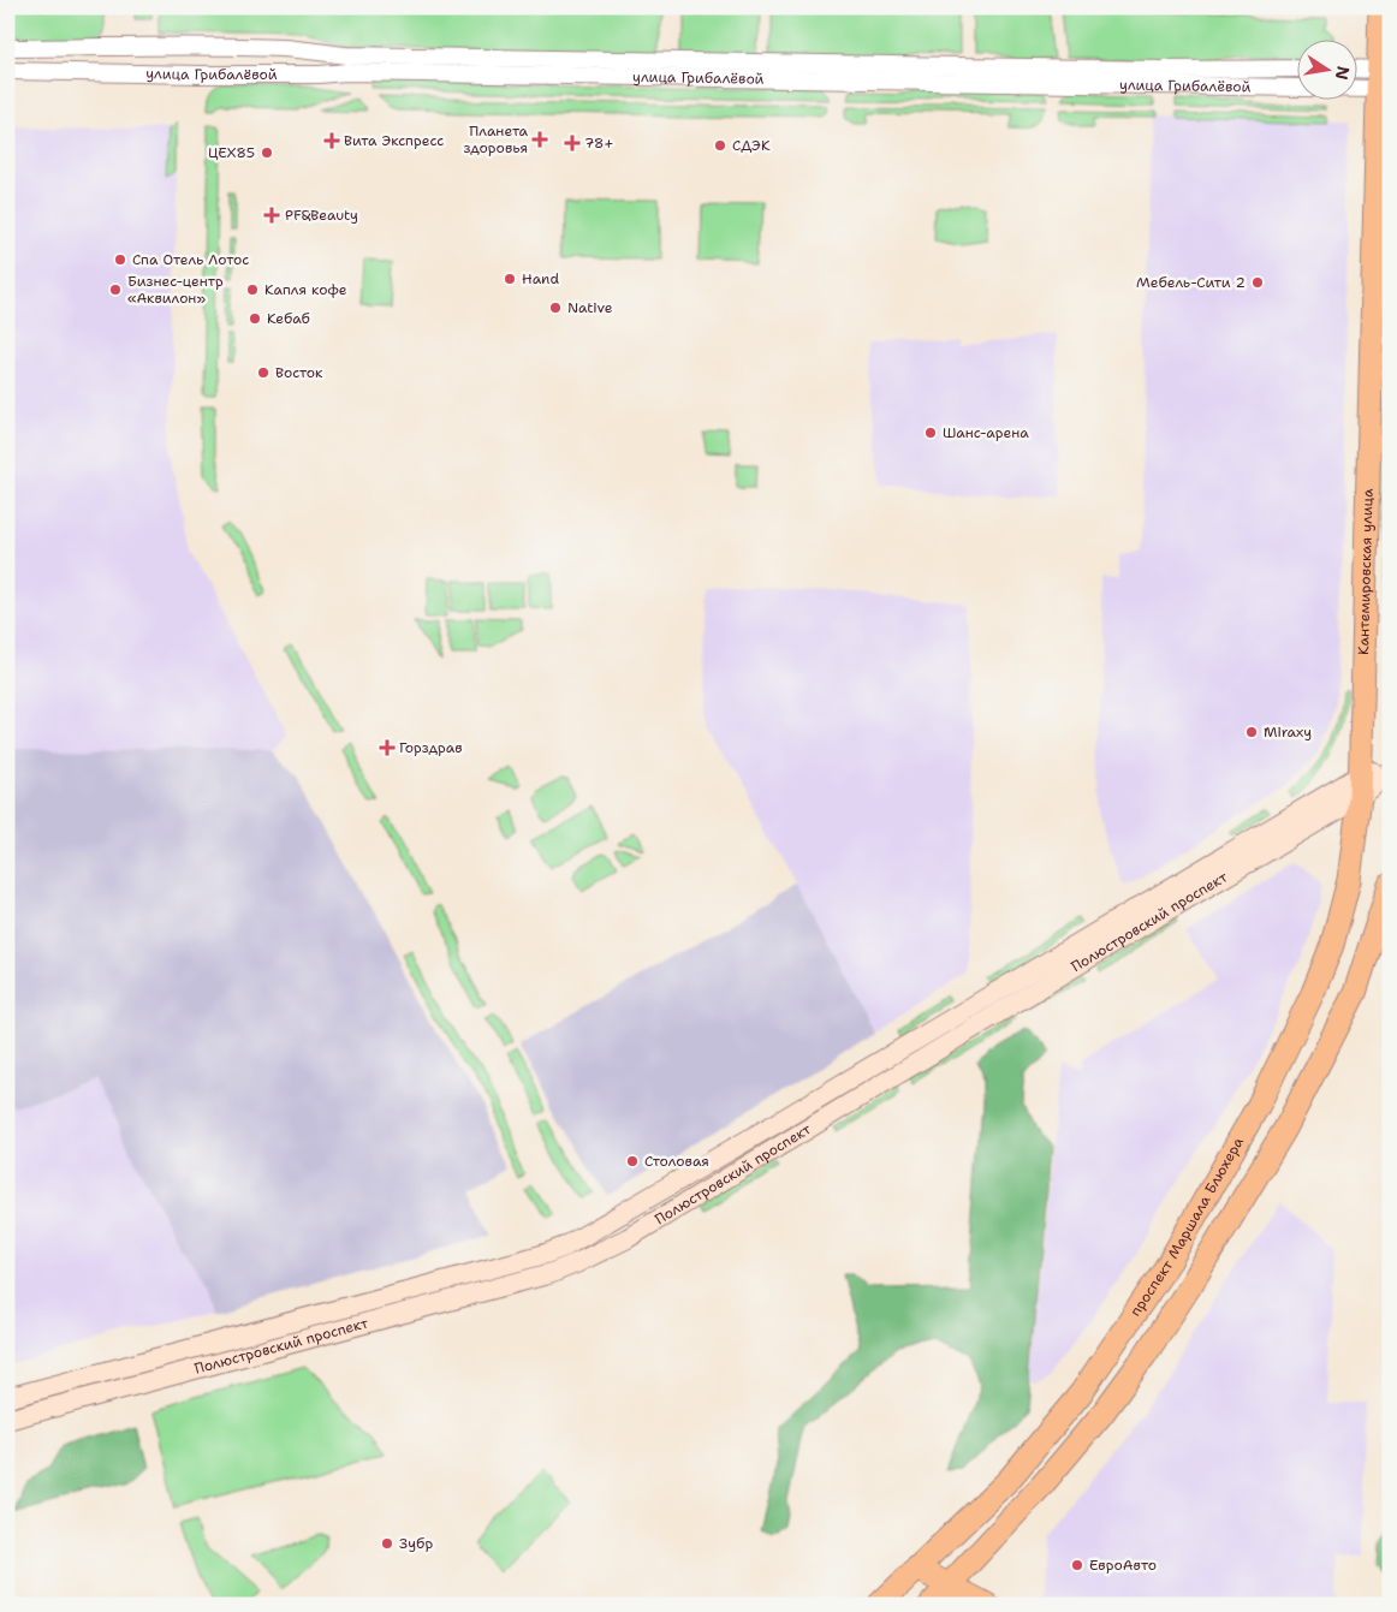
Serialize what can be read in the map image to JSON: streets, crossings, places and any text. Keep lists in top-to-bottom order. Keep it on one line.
{"streets":{"main road":["Кантемировская улица","Полюстровский проспект","проспект Маршала Блюхера"],"street":["улица Грибалёвой"]},"crossings":[["улица Грибалёвой","Кантемировская улица"],["Кантемировская улица","Полюстровский проспект"],["Кантемировская улица","проспект Маршала Блюхера"],["Полюстровский проспект","проспект Маршала Блюхера"]],"places":{"health":["Планета здоровья","Вита Экспресс","78+","PF&Beauty","Горздрав"],"other":["СДЭК","ЦЕХ85","Спа Отель Лотос","Hand","Мебель-Сити 2","Бизнес-центр «Аквилон»","Капля кофе","Native","Кебаб","Восток","Шанс-арена","Miraxy","Столовая","Зубр","ЕвроАвто"]},"north":"right"}
